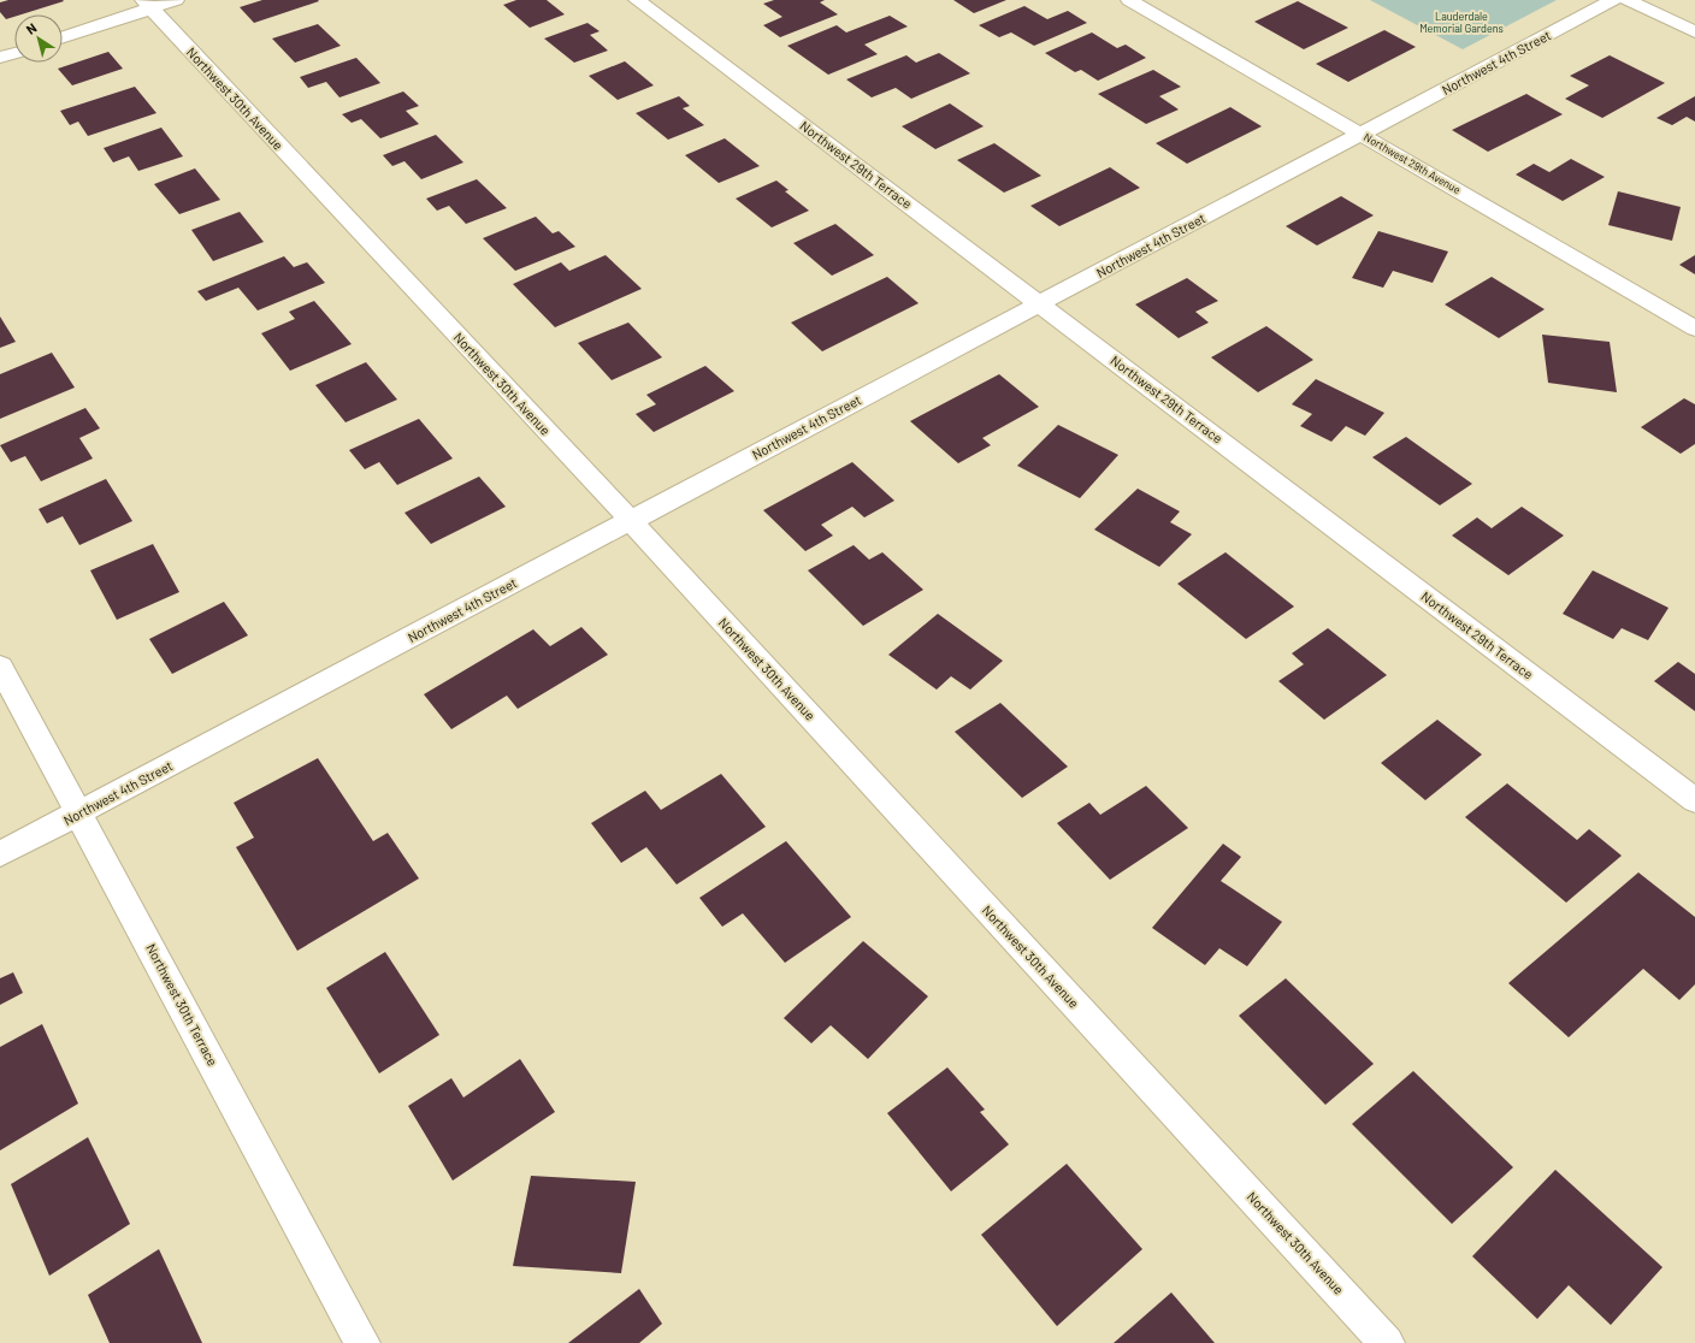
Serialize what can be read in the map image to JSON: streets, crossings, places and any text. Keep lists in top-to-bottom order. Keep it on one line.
{"streets":{"street":["Northwest 4th Street","Northwest 30th Avenue","Northwest 29th Avenue","Northwest 29th Terrace","Northwest 30th Terrace"]},"crossings":[["Northwest 4th Street","Northwest 30th Avenue"],["Northwest 4th Street","Northwest 29th Avenue"],["Northwest 4th Street","Northwest 29th Terrace"],["Northwest 4th Street","Northwest 30th Terrace"]],"parks":["Lauderdale Memorial Gardens"],"north":"top left"}
